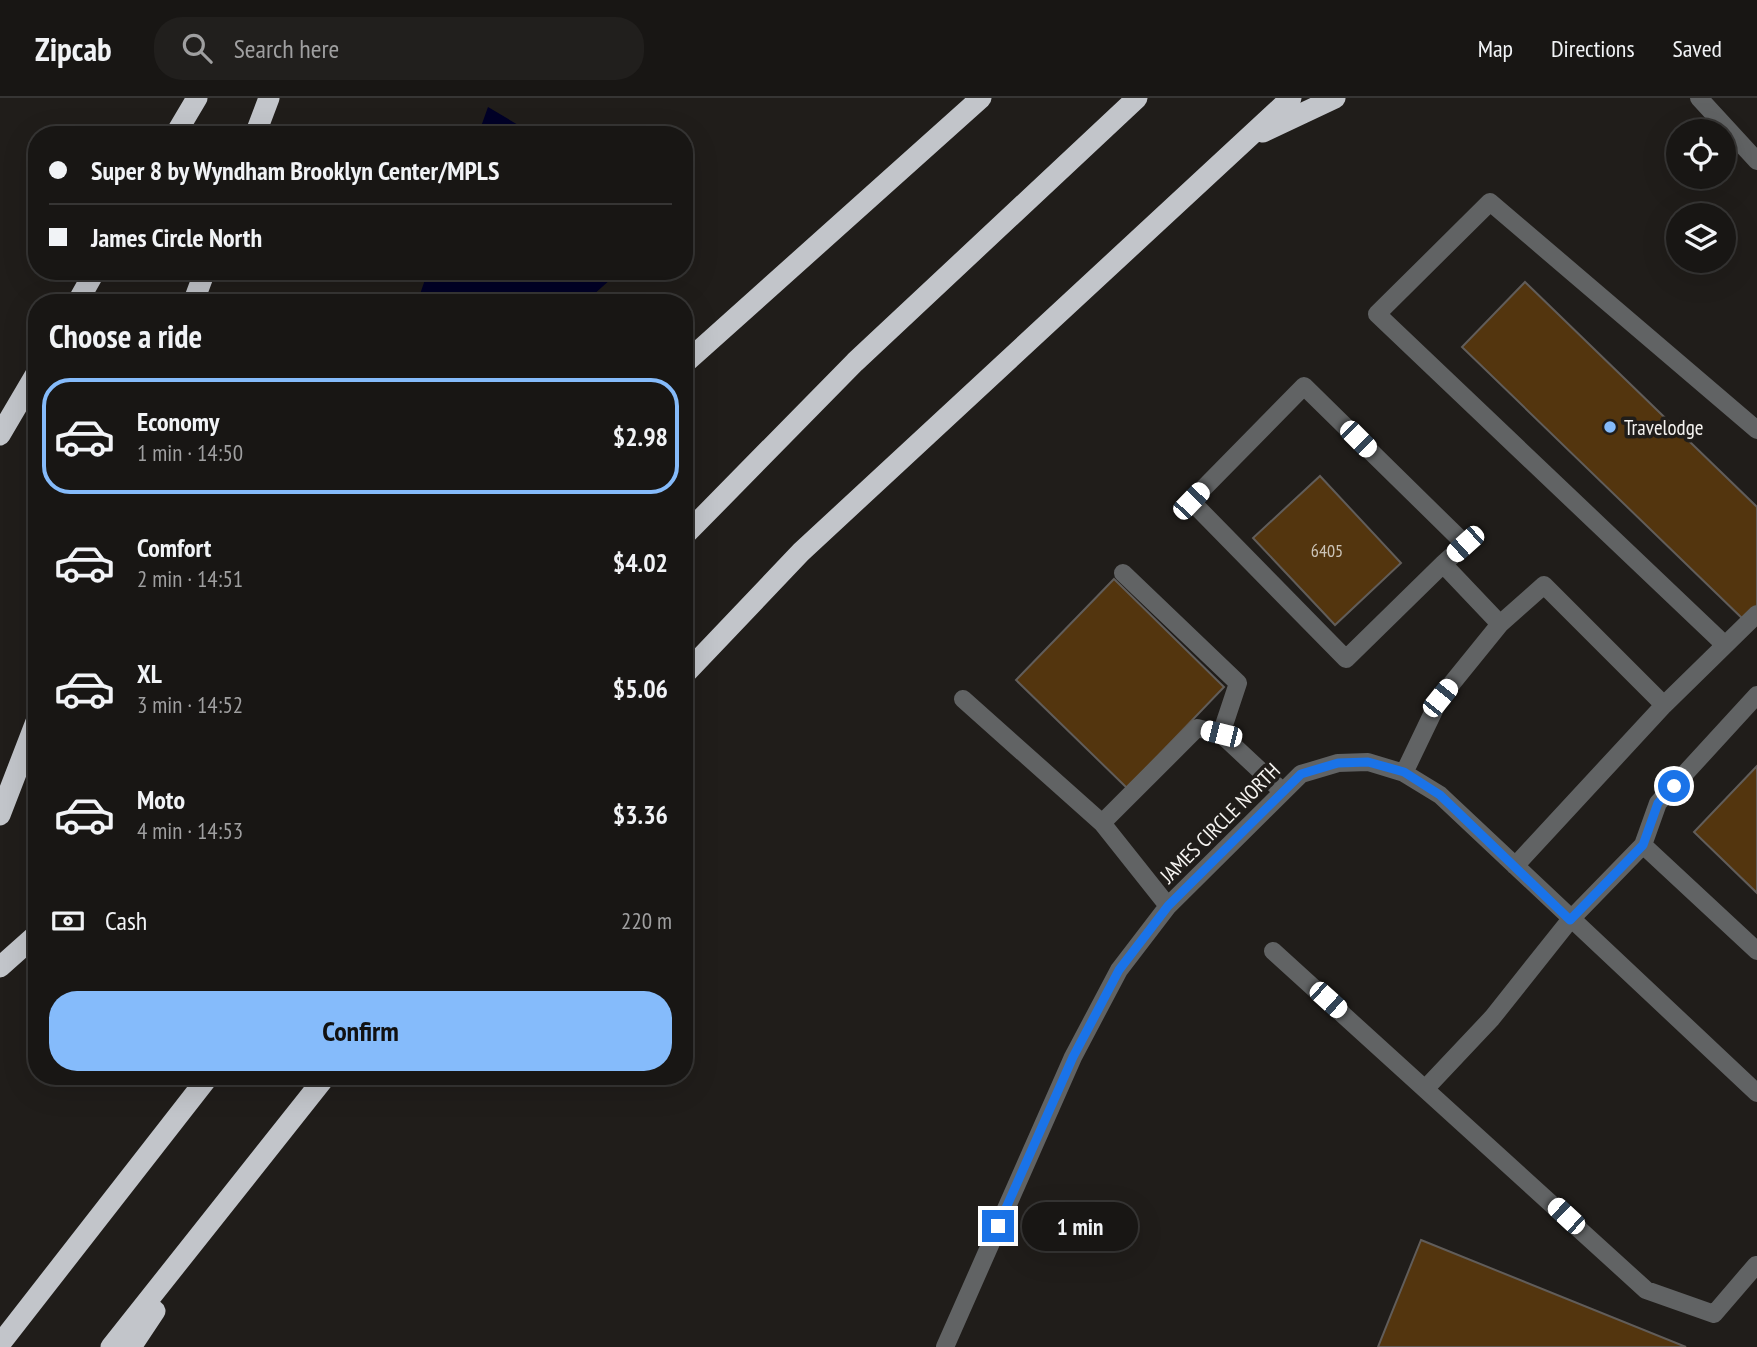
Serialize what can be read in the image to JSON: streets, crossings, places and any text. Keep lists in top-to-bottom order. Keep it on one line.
{"streets":{"street":["JAMES CIRCLE NORTH"]},"places":["Travelodge"],"house_numbers":["6405"],"page":{"header":"Zipcab","search":"Search here","nav":["Map","Directions","Saved"],"banner":["Super 8 by Wyndham Brooklyn Center/MPLS","James Circle North"],"heading":"Choose a ride","list":[{"name":"Economy","note":"1 min · 14:50","value":"$2.98"},{"name":"Comfort","note":"2 min · 14:51","value":"$4.02"},{"name":"XL","note":"3 min · 14:52","value":"$5.06"},{"name":"Moto","note":"4 min · 14:53","value":"$3.36"}],"pay":["Cash","220 m"],"buttons":"Confirm","bubble":"1 min"}}
